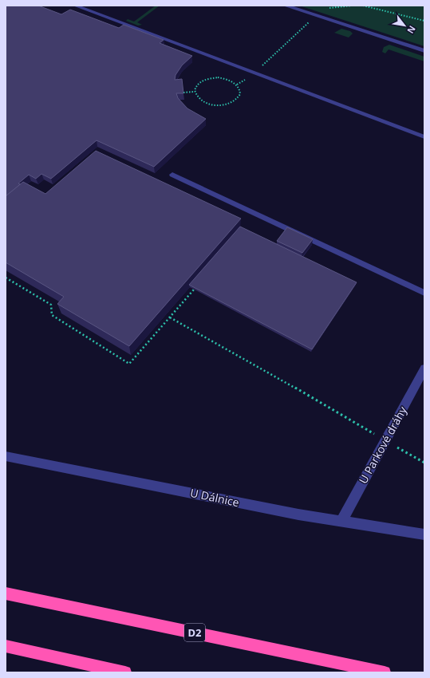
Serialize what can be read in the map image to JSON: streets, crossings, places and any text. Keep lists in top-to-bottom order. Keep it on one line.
{"streets":{"highway":["D2"],"street":["U Parkové dráhy","U Dálnice"]},"crossings":[["U Parkové dráhy","U Dálnice"]],"north":"bottom right"}
